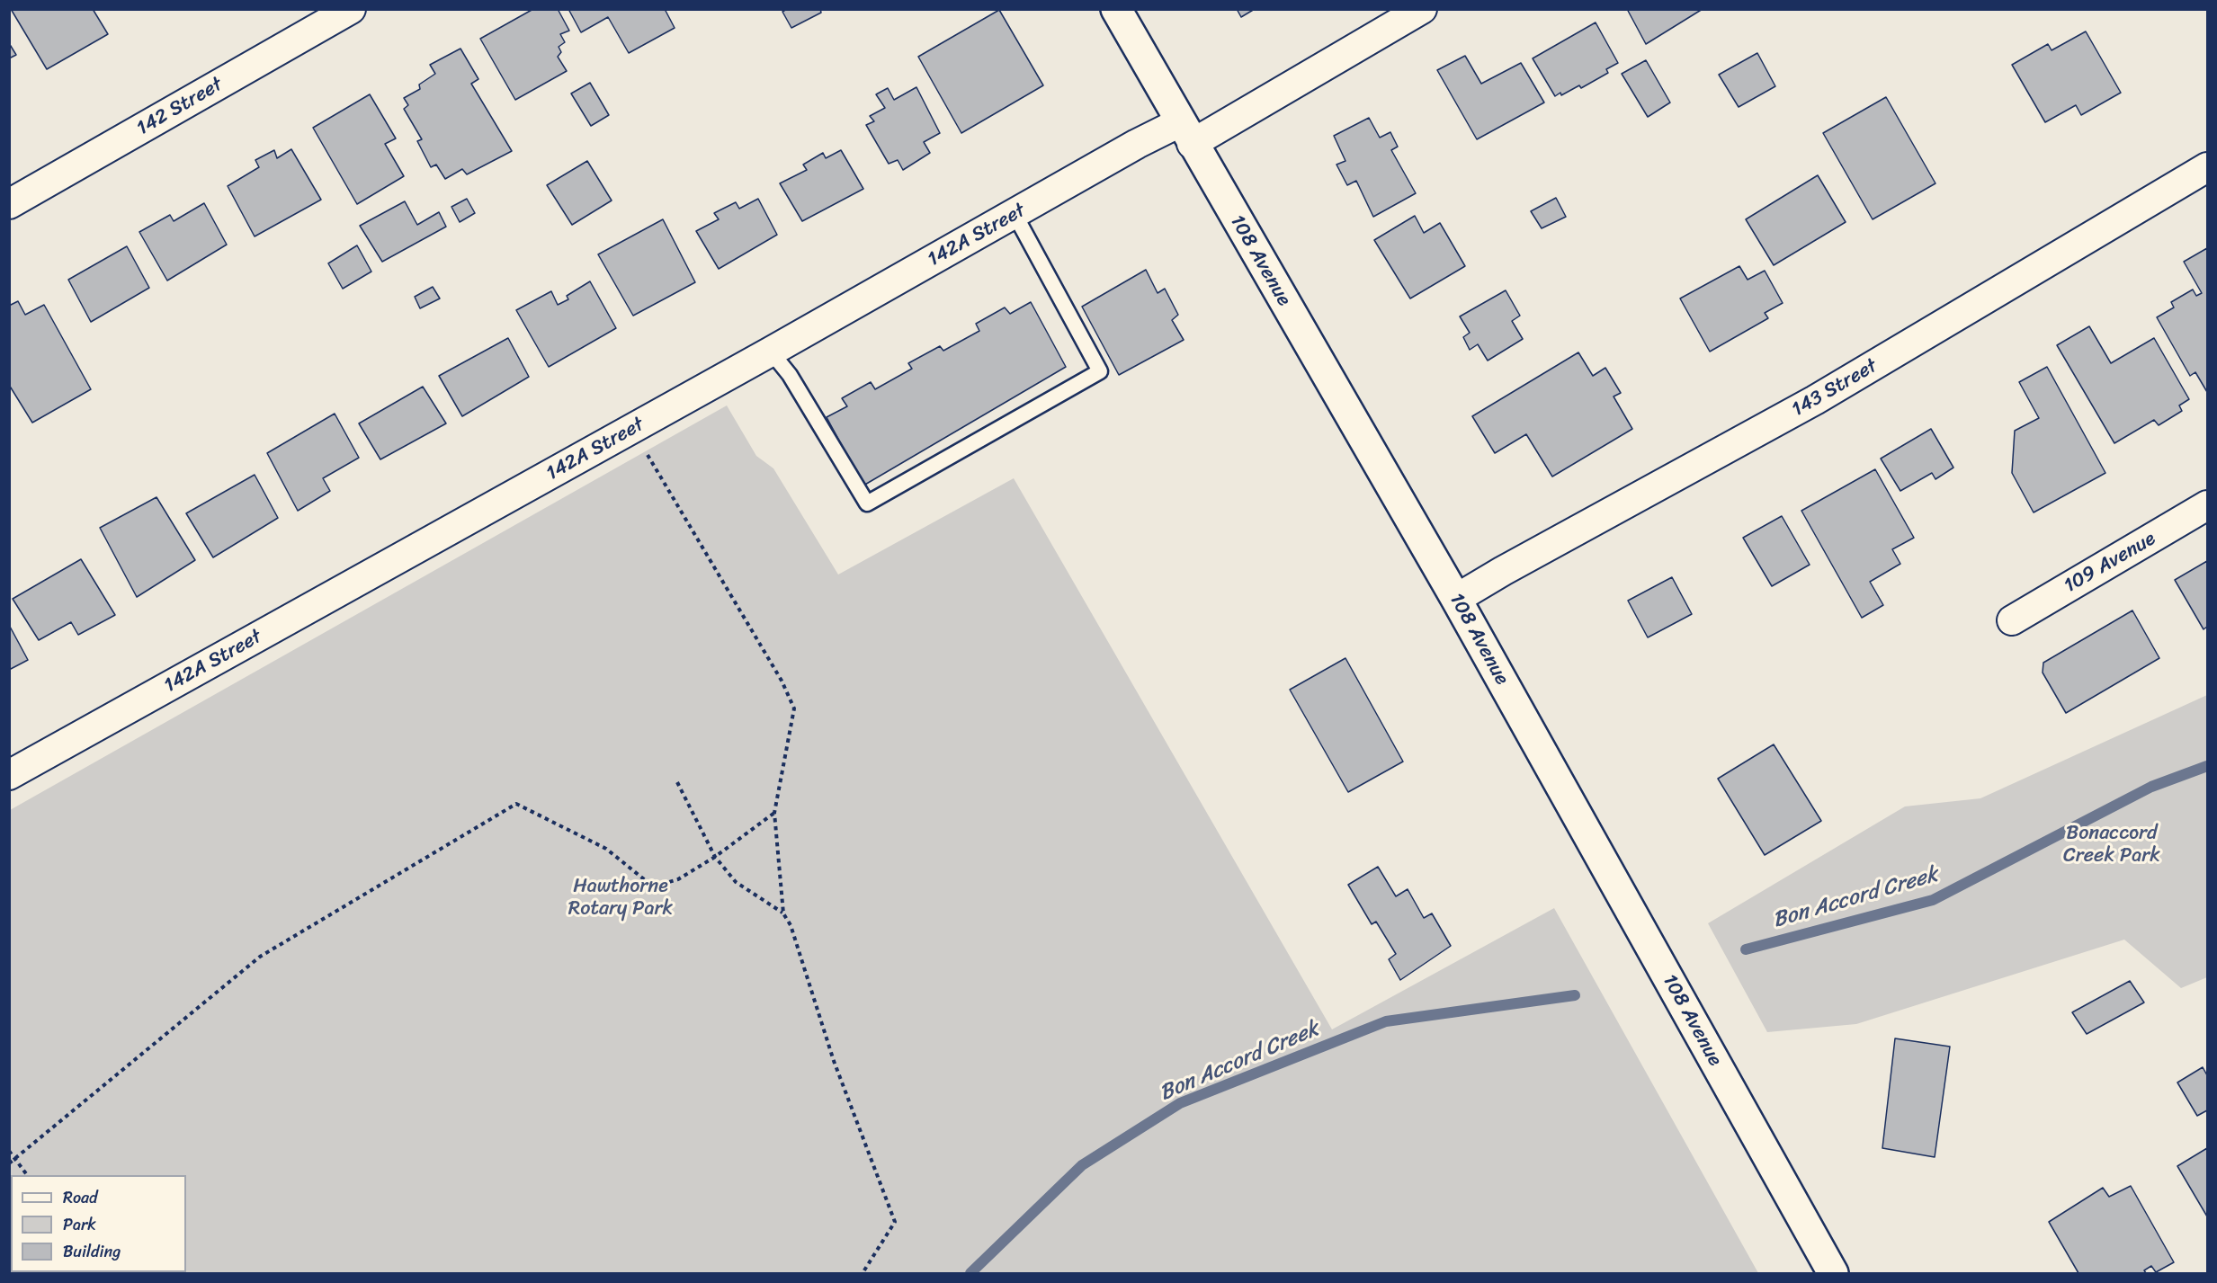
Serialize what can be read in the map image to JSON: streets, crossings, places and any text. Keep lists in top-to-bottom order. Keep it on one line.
{"streets":{"main road":["108 Avenue"],"street":["142 Street","142A Street","143 Street","109 Avenue"]},"crossings":[["142A Street","108 Avenue"],["108 Avenue","143 Street"]],"water":["Bon Accord Creek"],"parks":["Bonaccord Creek Park","Hawthorne Rotary Park"],"legend":["Road","Park","Building"]}
